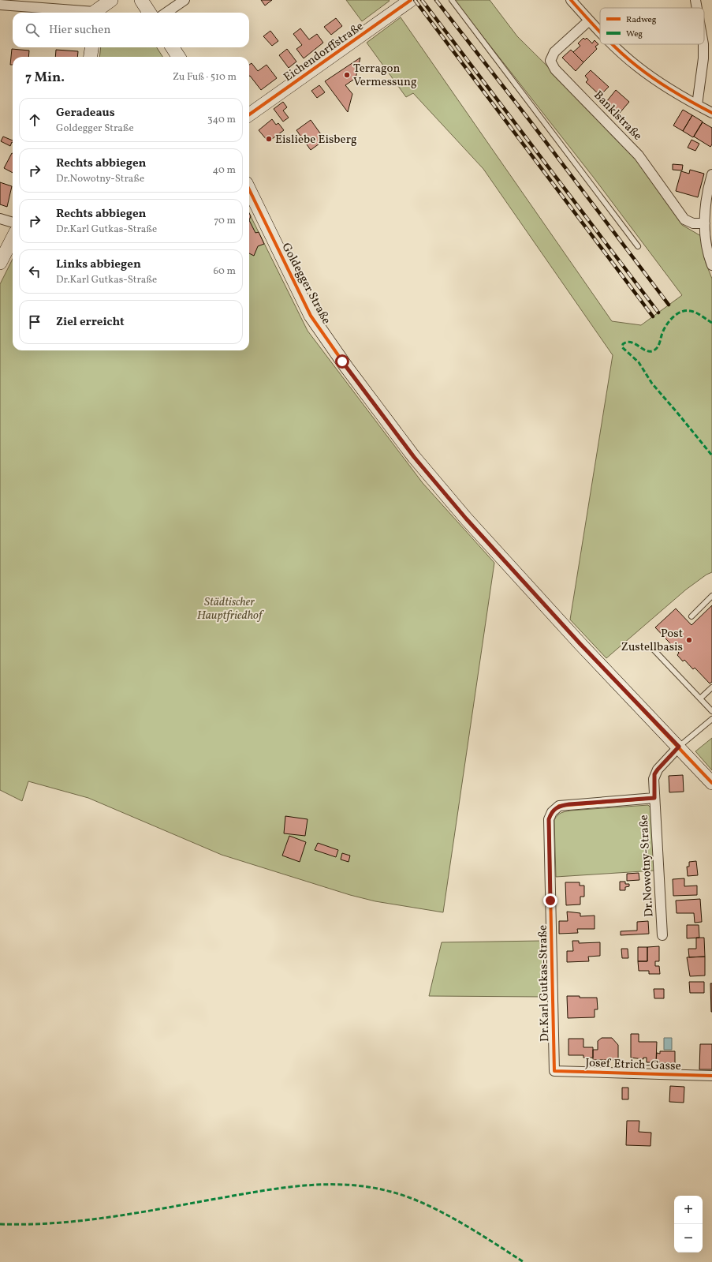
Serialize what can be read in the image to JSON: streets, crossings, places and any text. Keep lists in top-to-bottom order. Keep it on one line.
{"streets":{"street":["Eichendorffstraße","Banklstraße","Goldegger Straße","Dr.Nowotny-Straße","Dr.Karl Gutkas-Straße","Josef Etrich-Gasse"]},"crossings":[["Goldegger Straße","Dr.Nowotny-Straße"],["Dr.Nowotny-Straße","Dr.Karl Gutkas-Straße"],["Dr.Karl Gutkas-Straße","Josef Etrich-Gasse"]],"parks":["Städtischer Hauptfriedhof"],"places":["Terragon Vermessung","Eisliebe Eisberg","Post Zustellbasis"],"legend":["Radweg","Weg"],"page":{"search":"Hier suchen","heading":["7 Min.","Zu Fuß · 510 m"],"list":[["Geradeaus","Goldegger Straße","340 m"],["Rechts abbiegen","Dr.Nowotny-Straße","40 m"],["Rechts abbiegen","Dr.Karl Gutkas-Straße","70 m"],["Links abbiegen","Dr.Karl Gutkas-Straße","60 m"],"Ziel erreicht"],"map_buttons":["+","−"]}}
